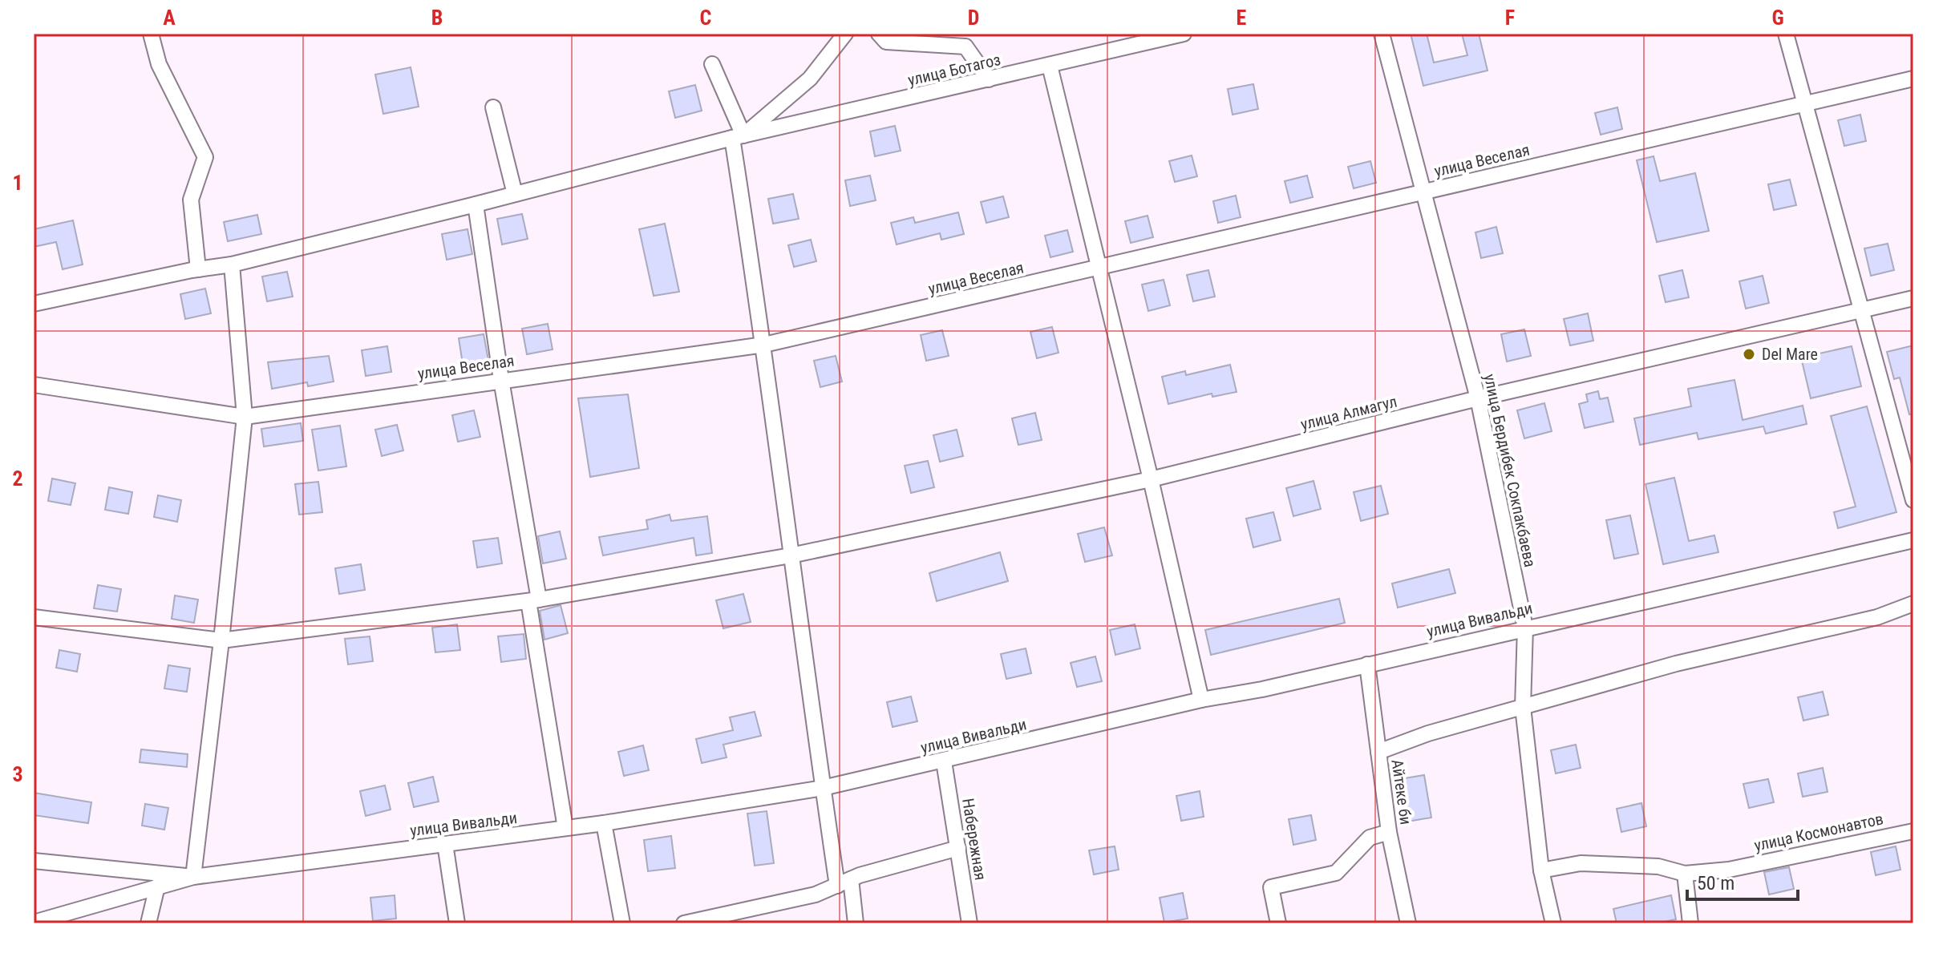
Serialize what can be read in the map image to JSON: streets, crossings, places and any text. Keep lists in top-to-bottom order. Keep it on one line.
{"streets":{"street":["улица Ботагоз","улица Веселая","улица Алмагул","улица Бердибек Сокпакбаева","улица Вивальди","Айтеке би","улица Космонавтов","Набережная"]},"crossings":[["улица Веселая","улица Бердибек Сокпакбаева"],["улица Алмагул","улица Бердибек Сокпакбаева"],["улица Бердибек Сокпакбаева","улица Вивальди"],["улица Бердибек Сокпакбаева","улица Космонавтов"],["улица Вивальди","Айтеке би"],["улица Вивальди","Набережная"]],"places":["Del Mare"],"scale_bar":"50 m","grid":{"columns":["A","B","C","D","E","F","G"],"rows":["1","2","3"]}}
